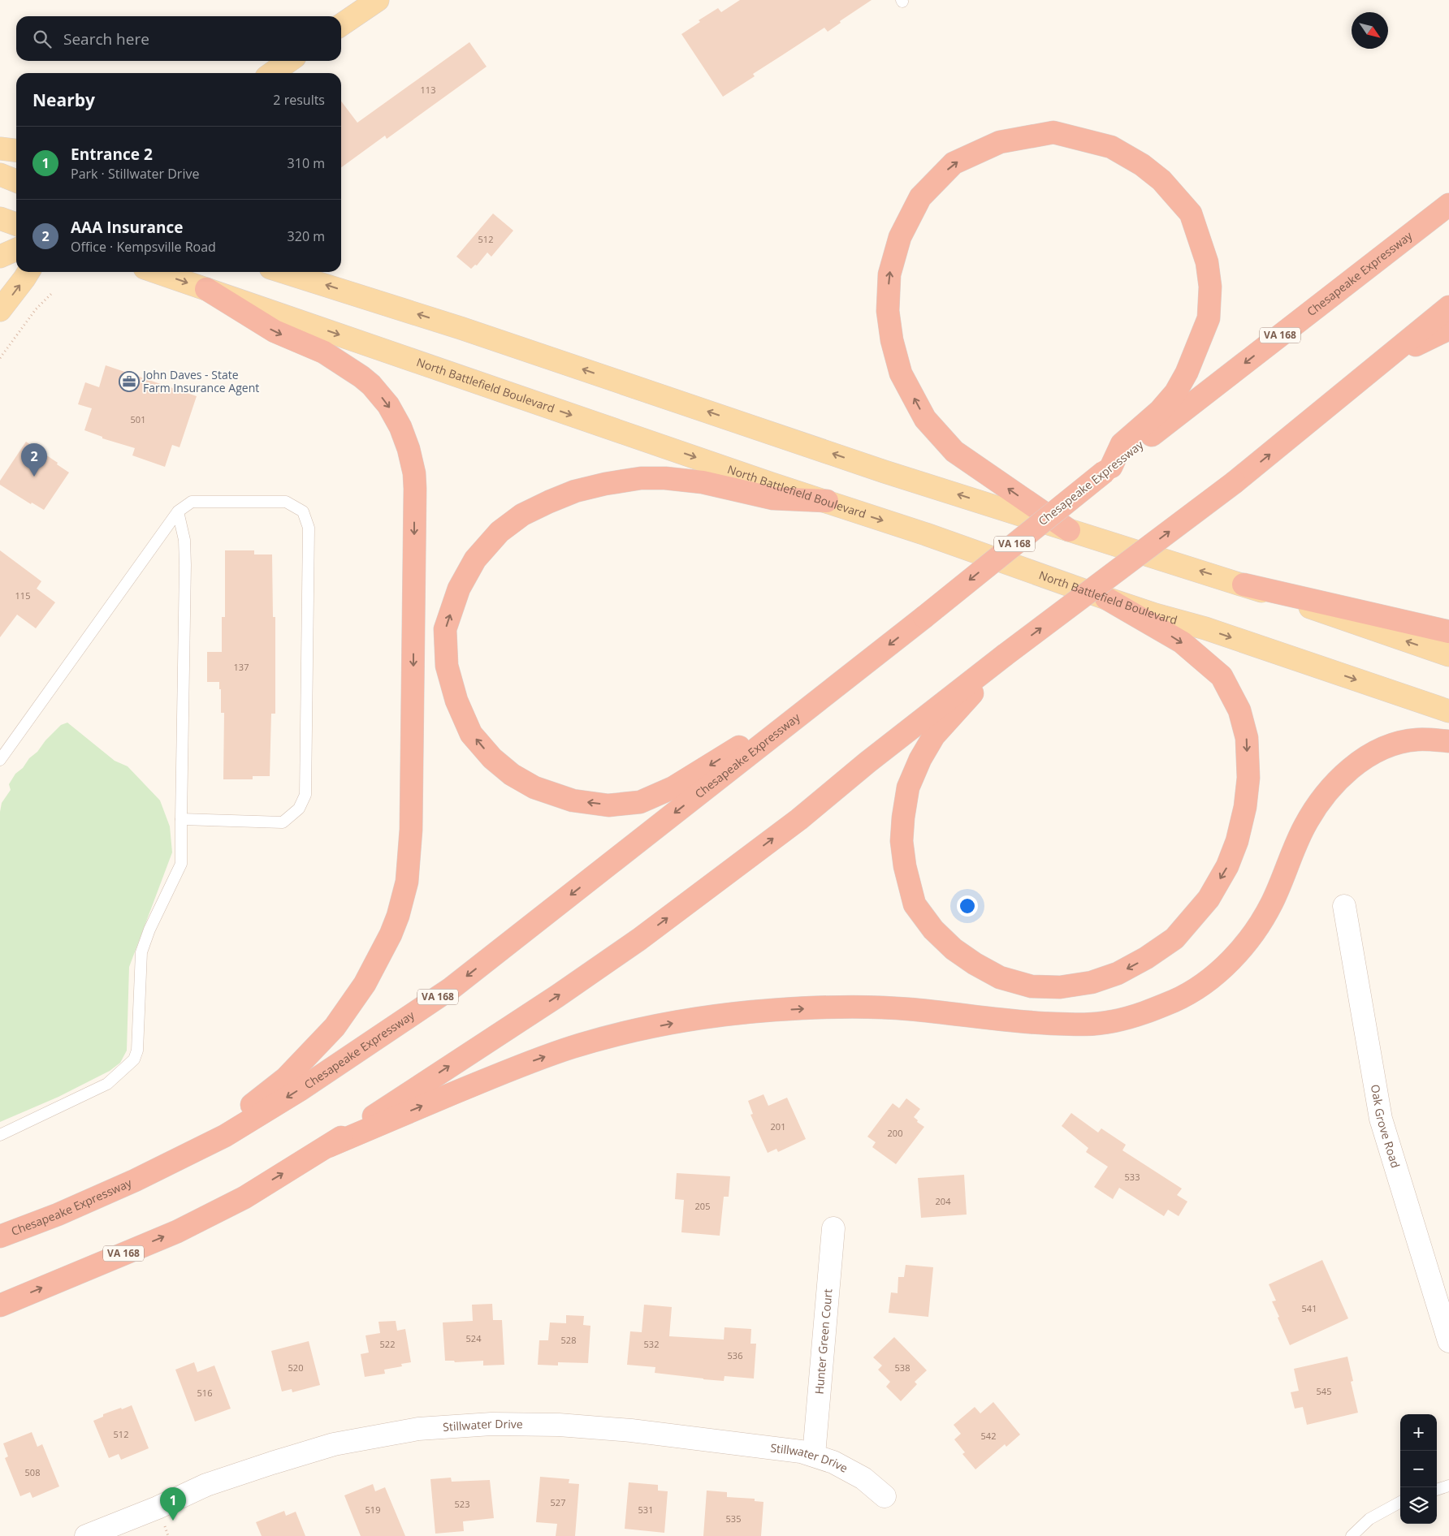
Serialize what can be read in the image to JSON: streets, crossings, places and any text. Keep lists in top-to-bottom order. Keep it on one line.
{"streets":{"highway":["Chesapeake Expressway","VA 168"],"main road":["North Battlefield Boulevard"],"street":["Oak Grove Road","Hunter Green Court","Stillwater Drive"]},"crossings":[["Hunter Green Court","Stillwater Drive"]],"places":{"office":["John Daves - State Farm Insurance Agent"]},"house_numbers":["113","512","501","115","137","201","200","533","204","205","541","524","528","522","532","536","520","538","545","516","512","542","508","527","523","519","531","535"],"north":"bottom right","page":{"search":"Search here","heading":["Nearby","2 results"],"list":[{"mark":"1","name":"Entrance 2","note":"Park · Stillwater Drive","value":"310 m"},{"mark":"2","name":"AAA Insurance","note":"Office · Kempsville Road","value":"320 m"}],"pins":["2","1"],"map_buttons":["+","−"]}}
